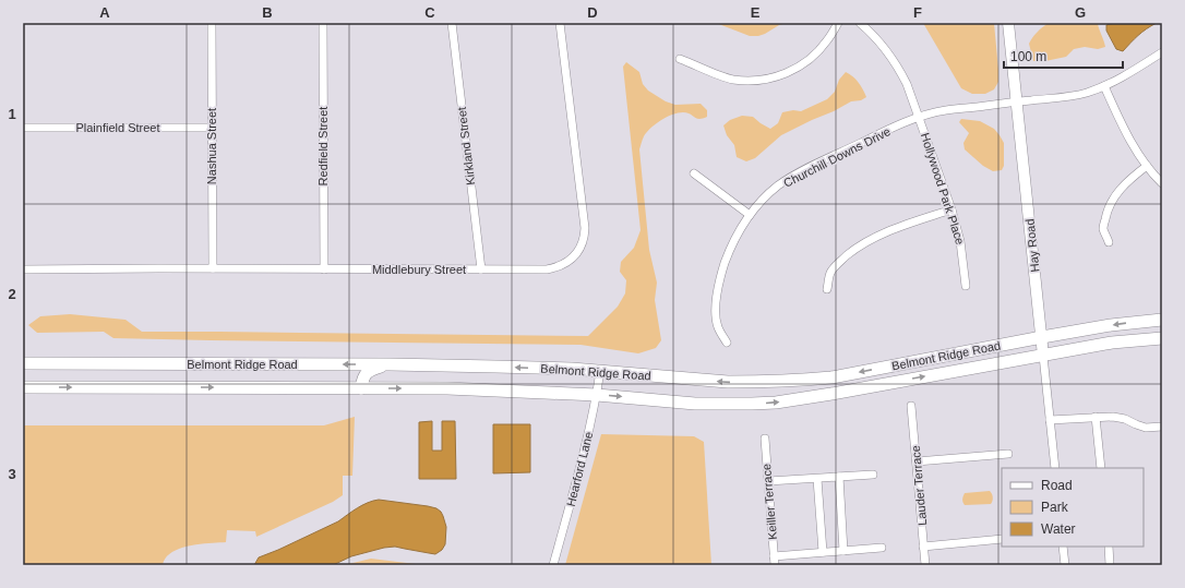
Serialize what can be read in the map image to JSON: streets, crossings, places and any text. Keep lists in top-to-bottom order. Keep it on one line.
{"streets":{"main road":["Belmont Ridge Road"],"street":["Plainfield Street","Nashua Street","Redfield Street","Kirkland Street","Churchill Downs Drive","Hollywood Park Place","Hay Road","Middlebury Street","Hearford Lane","Lauder Terrace","Keiller Terrace"]},"crossings":[["Plainfield Street","Nashua Street"],["Nashua Street","Middlebury Street"],["Redfield Street","Middlebury Street"],["Kirkland Street","Middlebury Street"],["Churchill Downs Drive","Hollywood Park Place"],["Churchill Downs Drive","Hay Road"],["Hay Road","Belmont Ridge Road"],["Belmont Ridge Road","Hearford Lane"]],"legend":["Road","Park","Water"],"scale_bar":"100 m","grid":{"columns":["A","B","C","D","E","F","G"],"rows":["1","2","3"]}}
